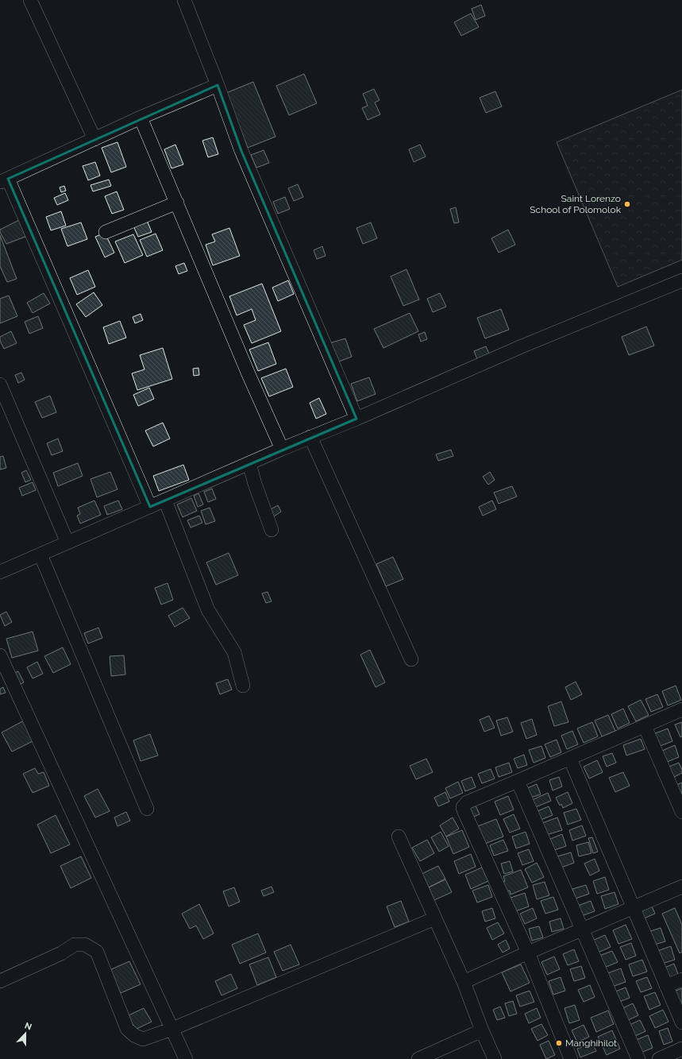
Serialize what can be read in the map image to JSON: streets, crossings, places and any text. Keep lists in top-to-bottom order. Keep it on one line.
{"places":["Saint Lorenzo School of Polomolok","Manghihilot"],"north":"top"}
